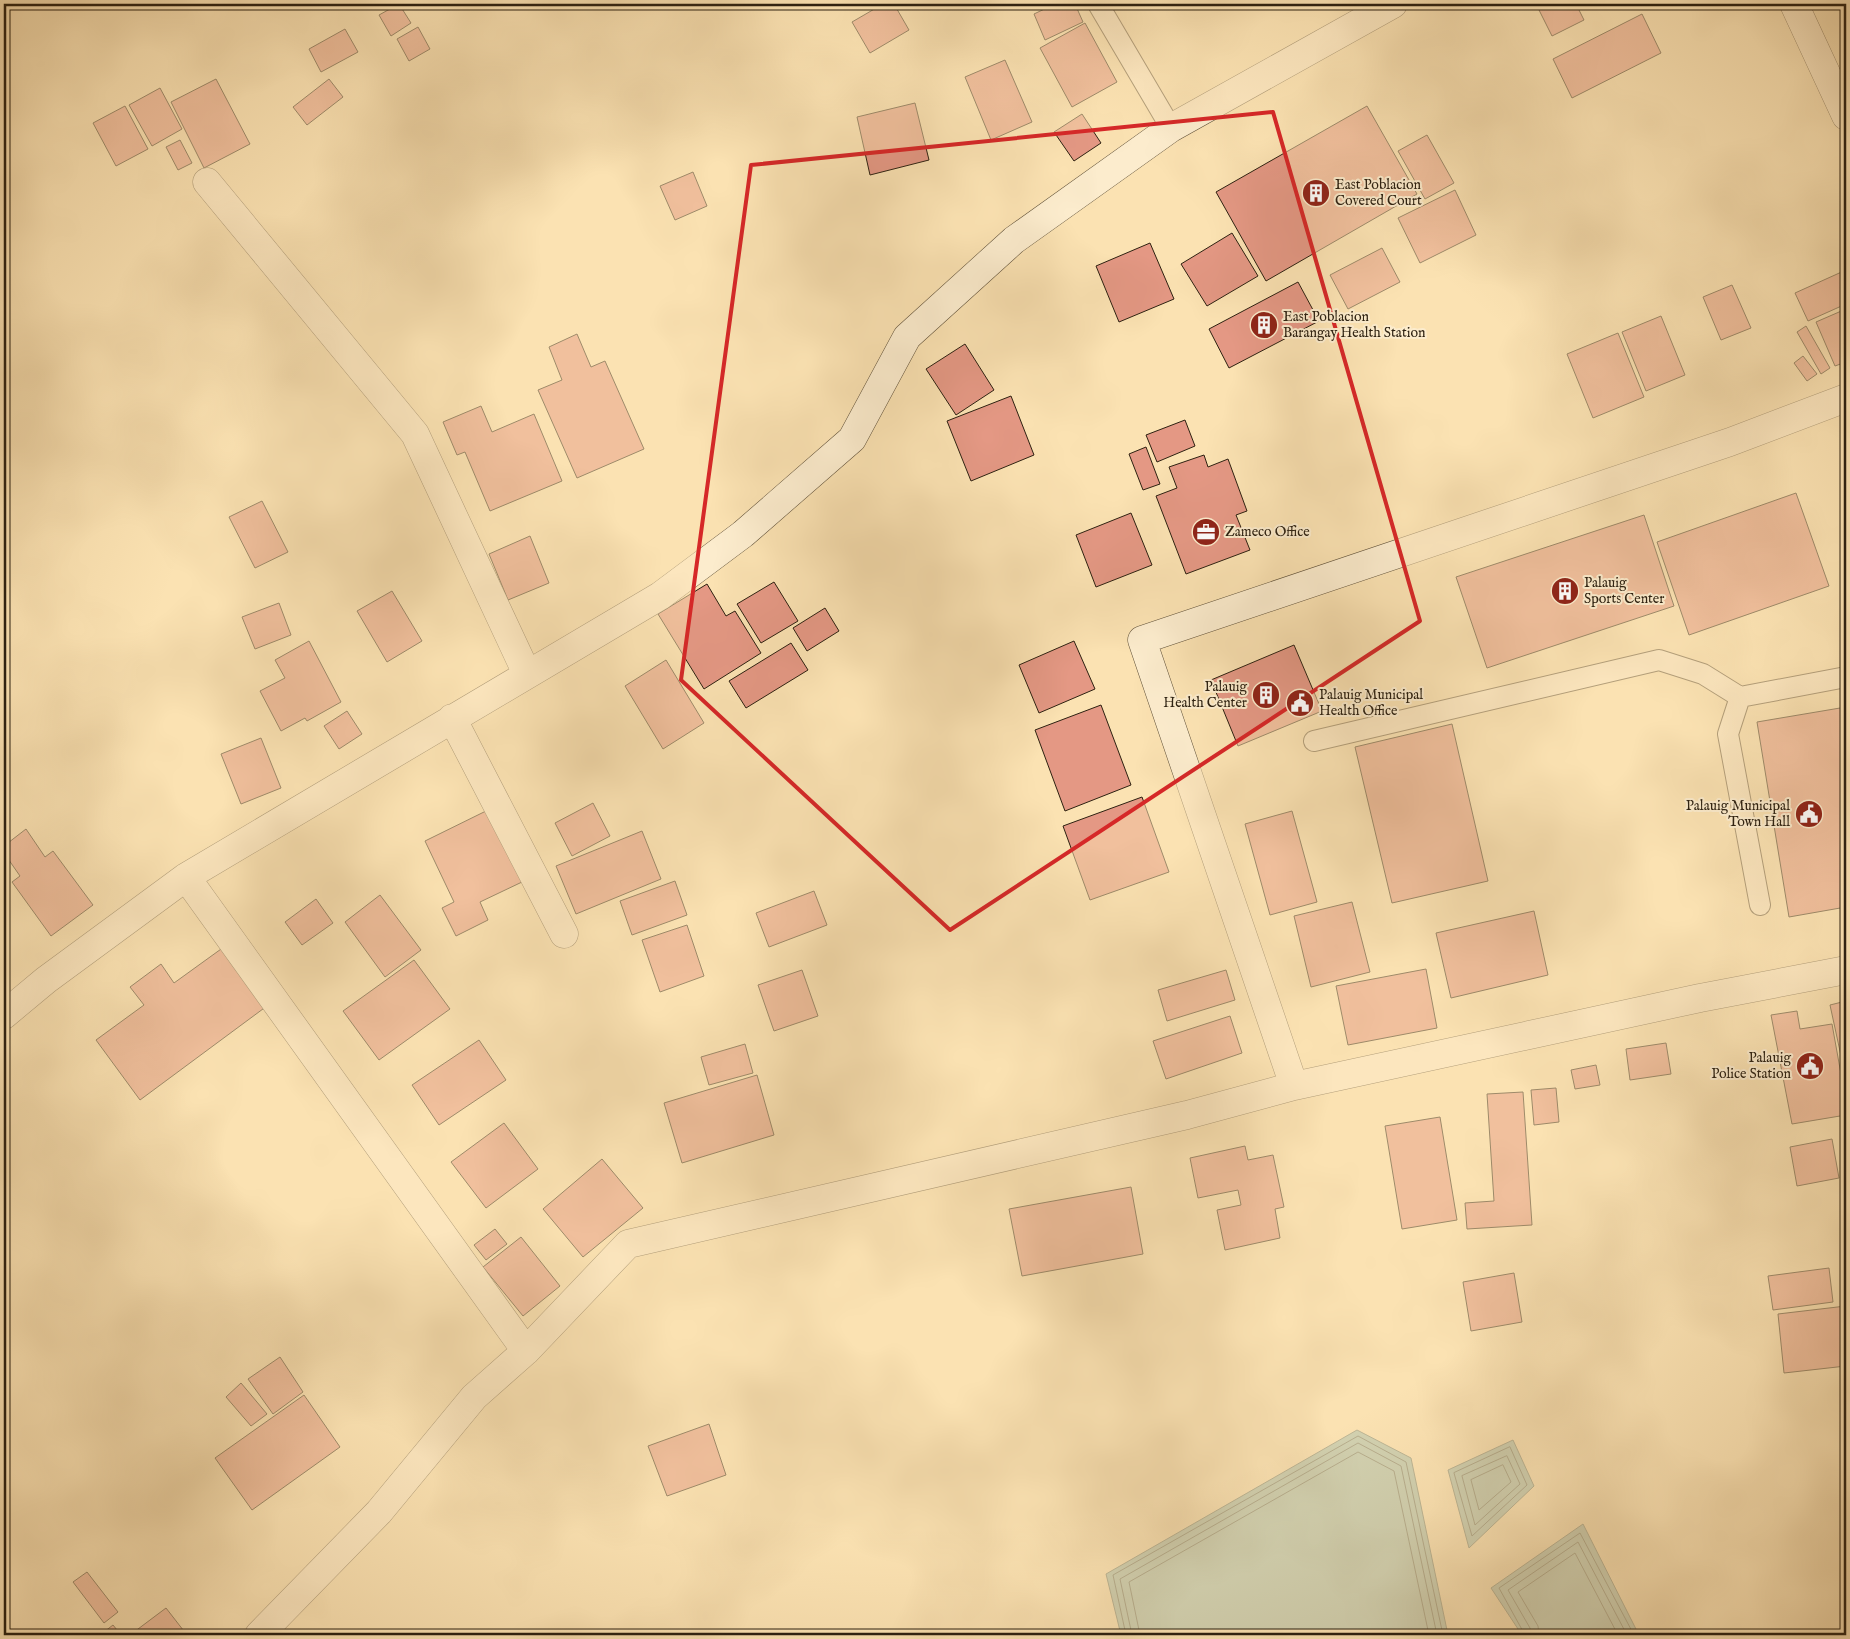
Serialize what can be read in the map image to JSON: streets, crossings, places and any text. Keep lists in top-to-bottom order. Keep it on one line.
{"places":{"building":["East Poblacion Covered Court","East Poblacion Barangay Health Station","Palauig Sports Center","Palauig Health Center"],"office":["Zameco Office"],"public building":["Palauig Municipal Health Office","Palauig Municipal Town Hall","Palauig Police Station"]}}
